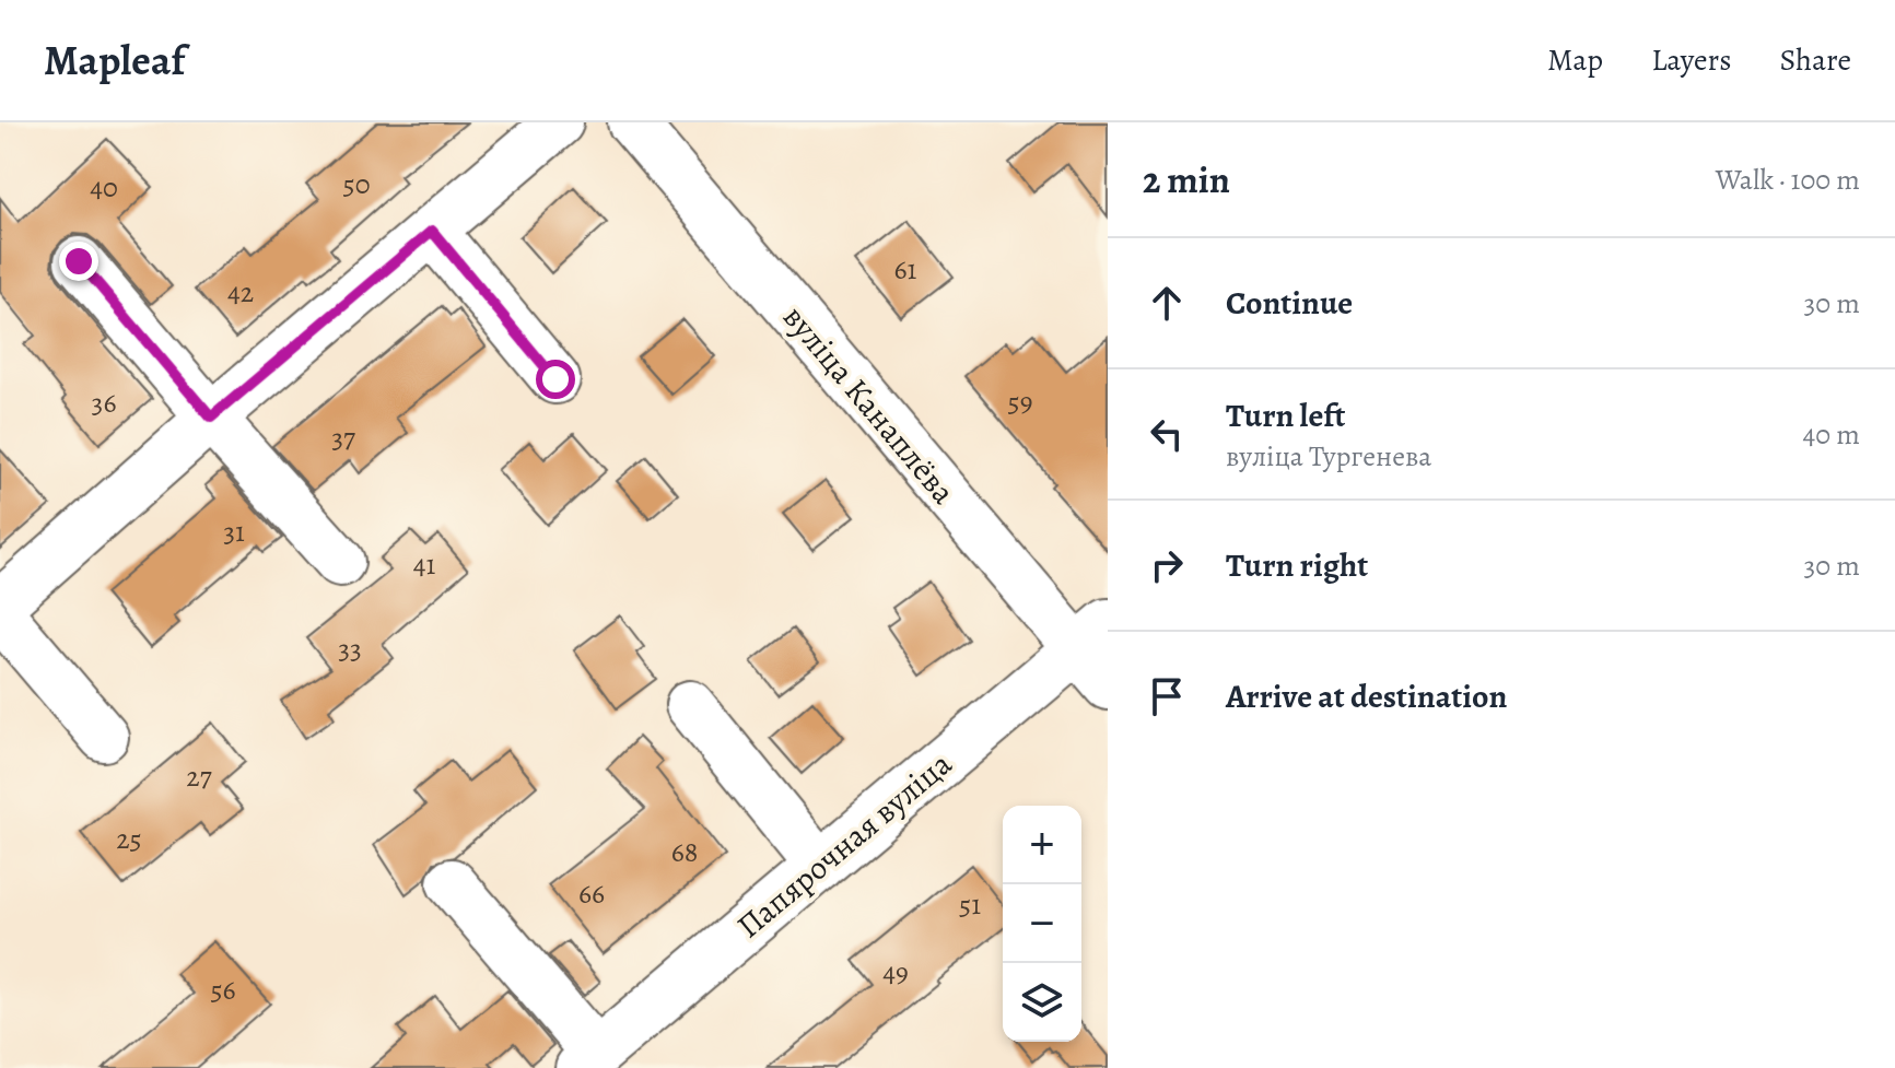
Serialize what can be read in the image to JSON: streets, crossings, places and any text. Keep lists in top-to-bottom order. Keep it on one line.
{"streets":{"street":["вуліца Канаплёва","Папярочная вуліца"]},"crossings":[["вуліца Канаплёва","Папярочная вуліца"]],"house_numbers":["50","40","61","42","59","36","37","31","41","33","27","25","68","66","51","49","56"],"page":{"header":"Mapleaf","nav":["Map","Layers","Share"],"heading":["2 min","Walk · 100 m"],"list":[["Continue","30 m"],["Turn left","вуліца Тургенева","40 m"],["Turn right","30 m"],"Arrive at destination"],"map_buttons":["+","−"]}}
